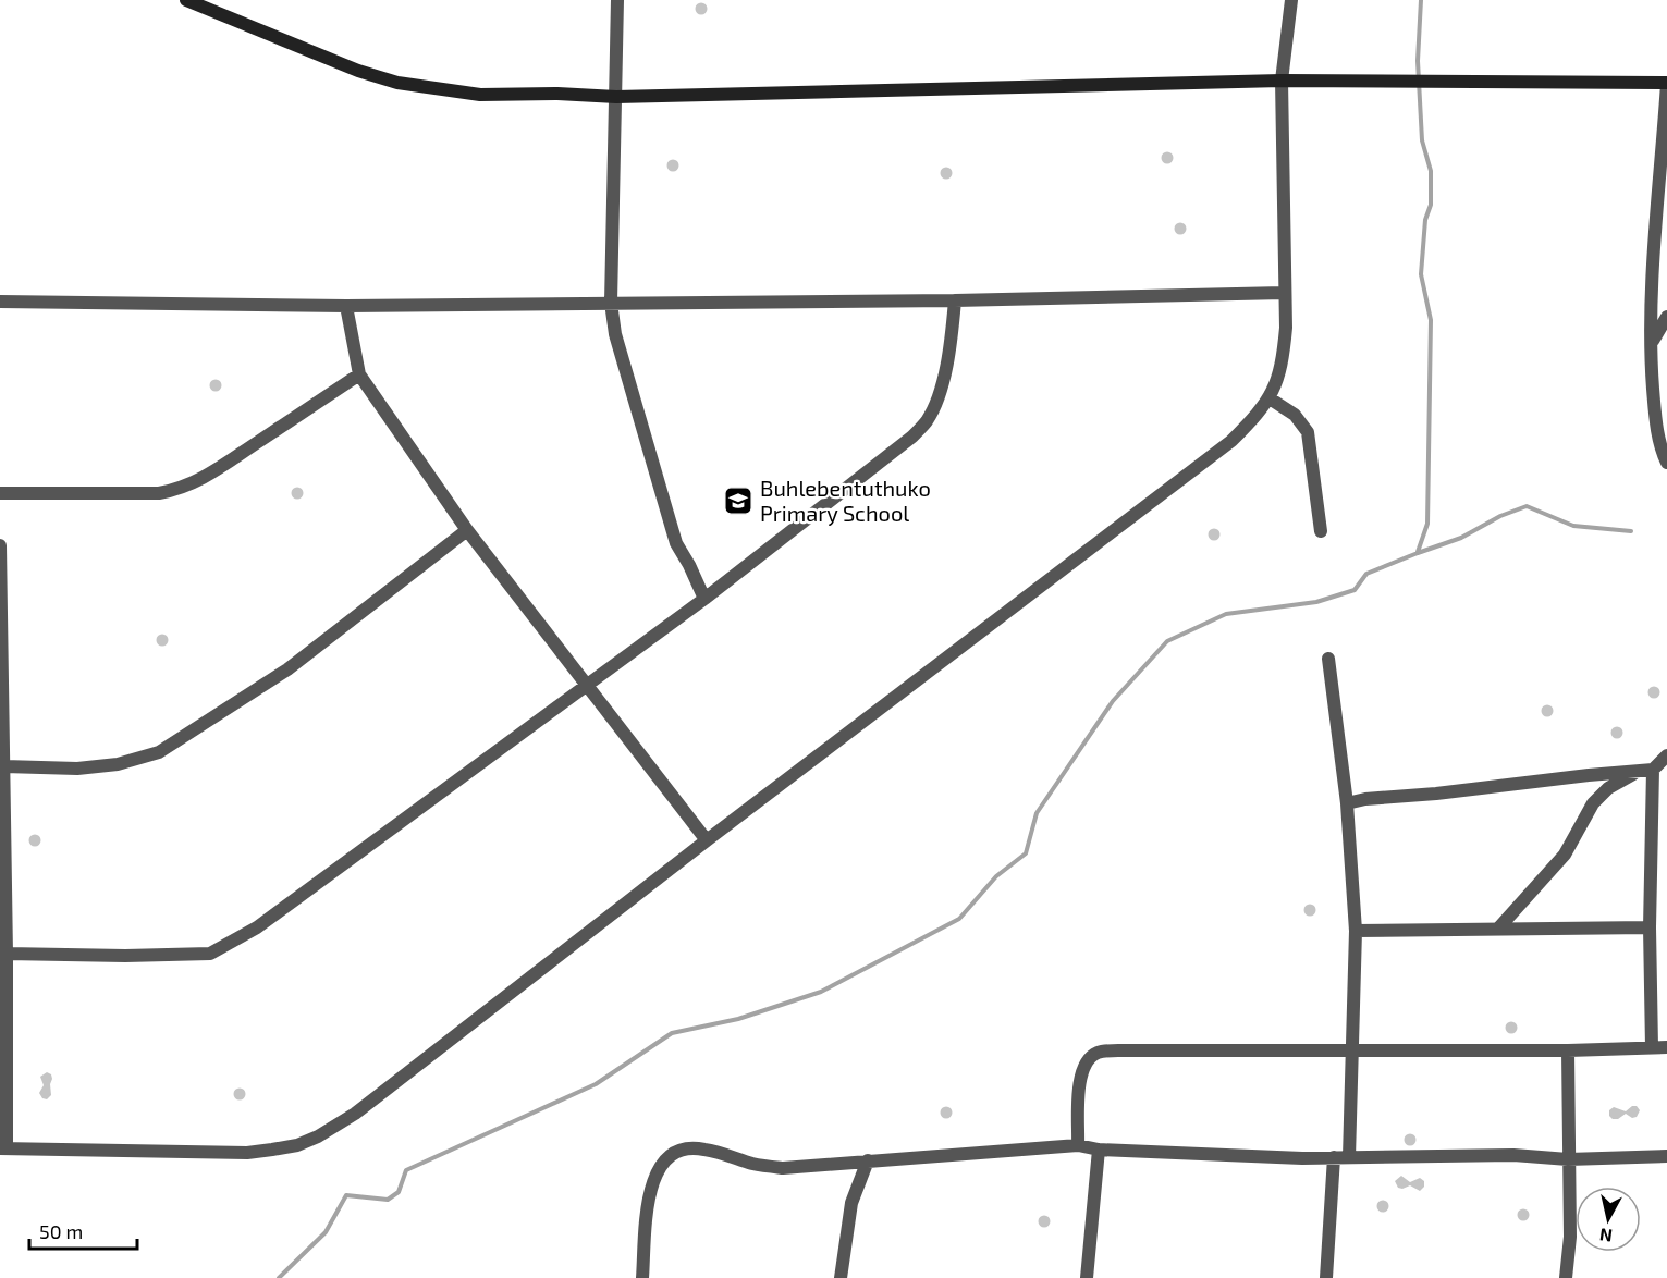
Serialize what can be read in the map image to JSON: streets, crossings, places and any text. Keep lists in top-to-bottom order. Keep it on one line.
{"places":{"school or university":["Buhlebentuthuko Primary School"]},"scale_bar":"50 m","north":"bottom"}
